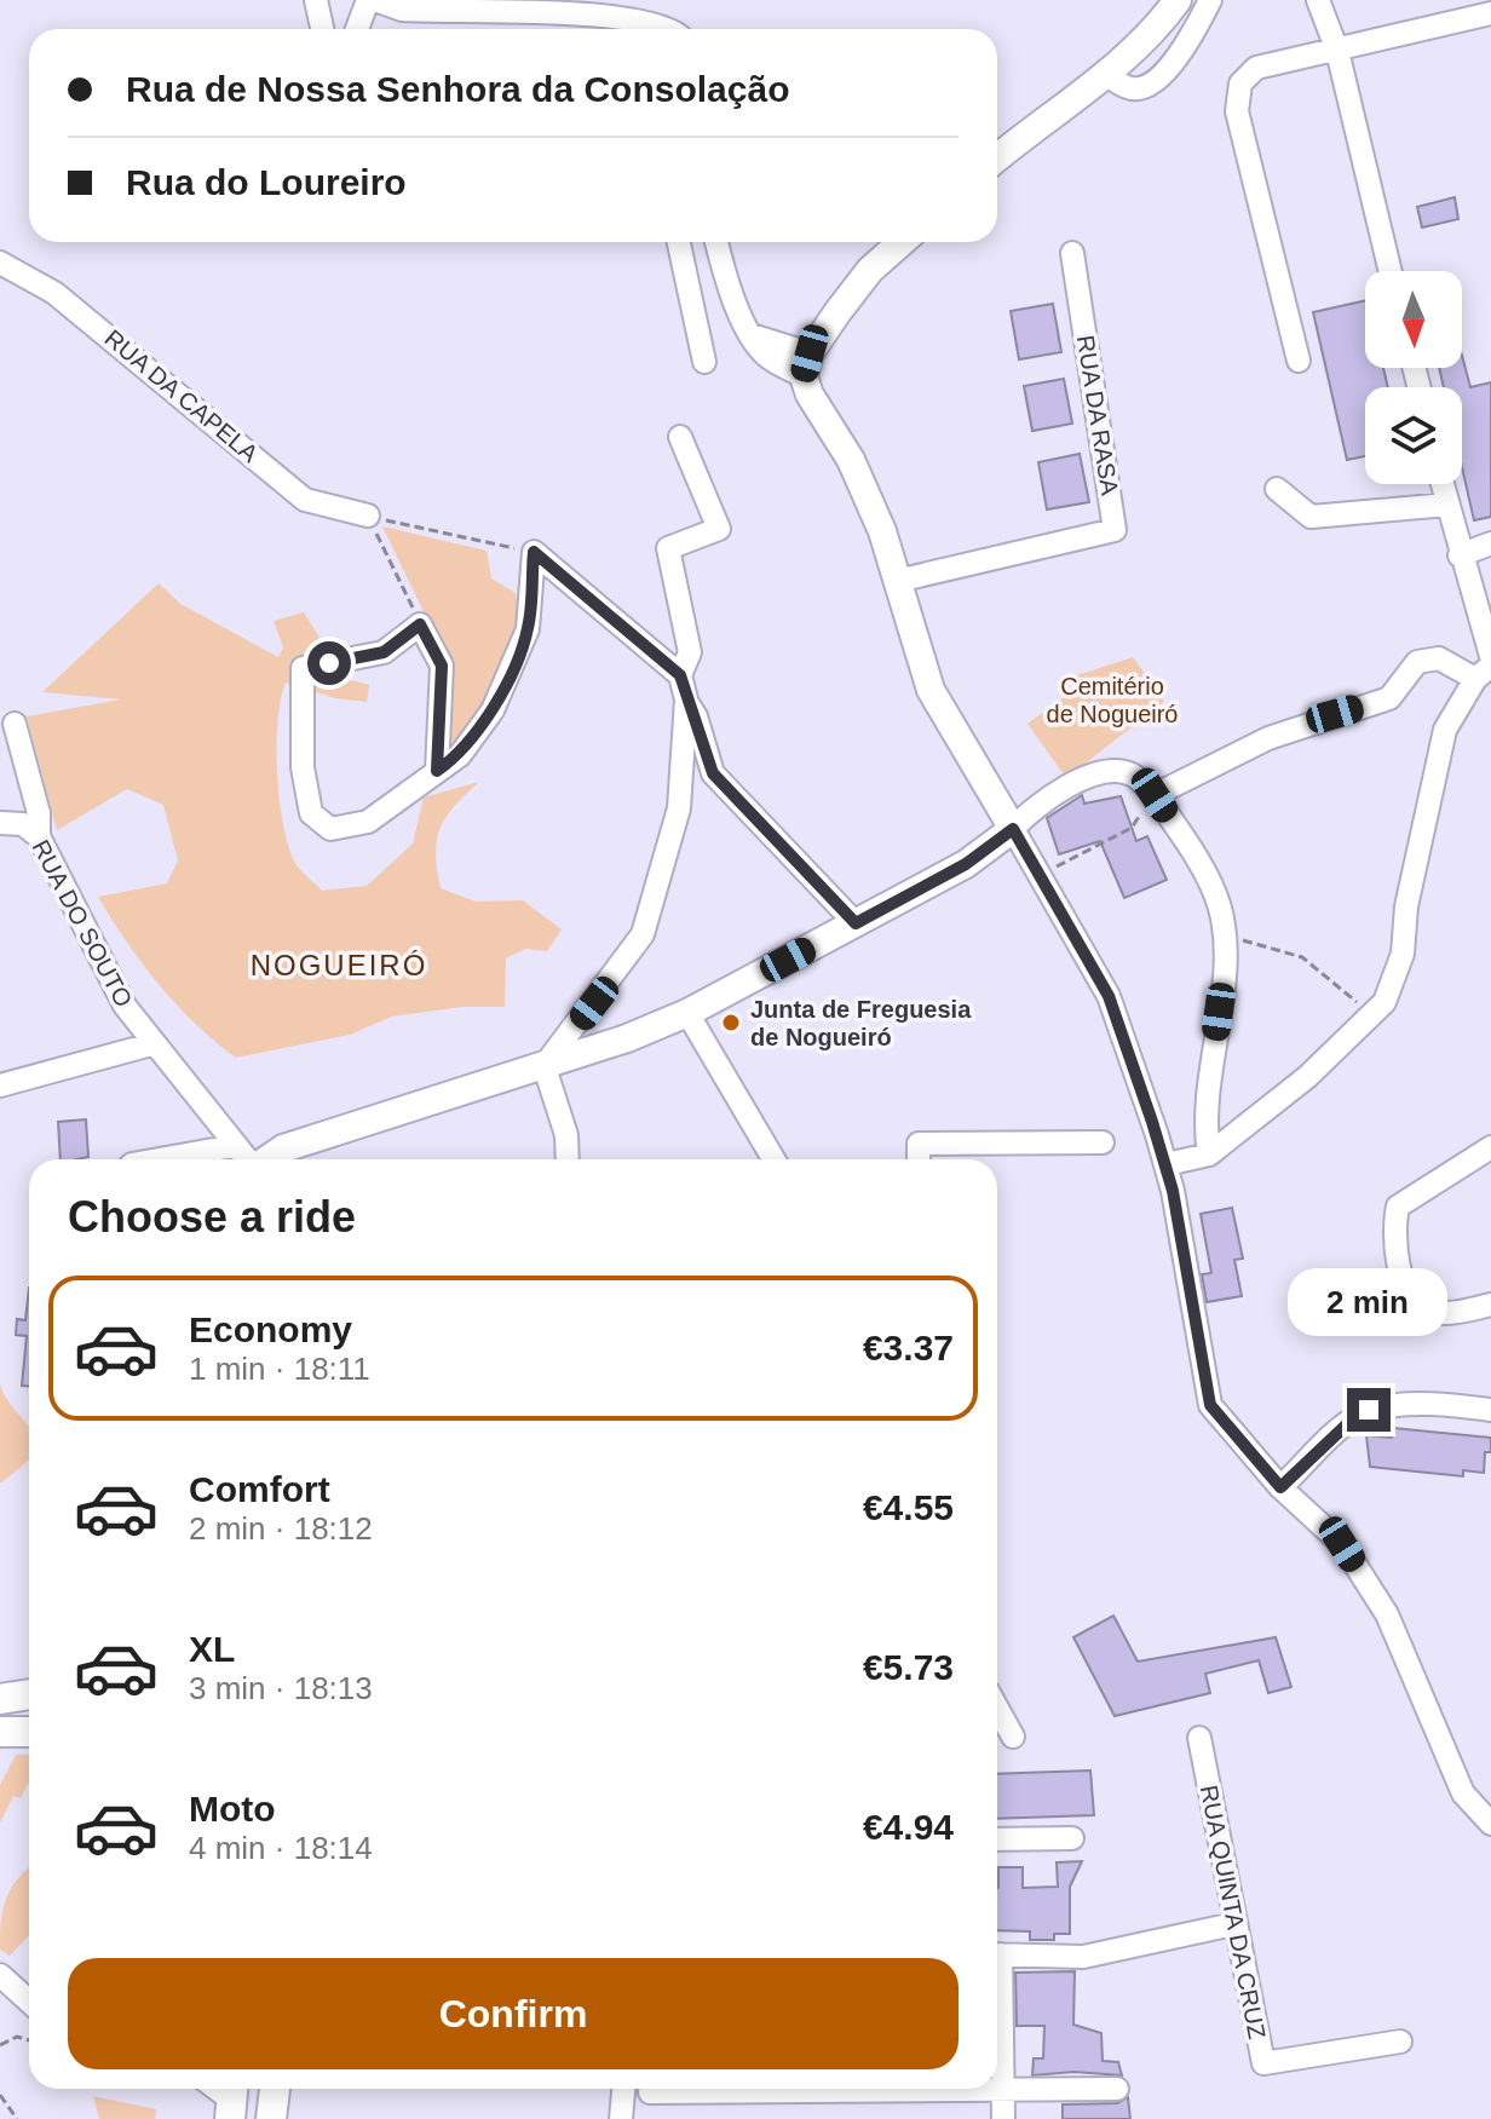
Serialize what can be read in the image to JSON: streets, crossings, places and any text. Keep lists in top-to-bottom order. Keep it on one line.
{"streets":{"street":["RUA DA CAPELA","RUA DA RASA","RUA DO SOUTO","RUA QUINTA DA CRUZ"]},"districts":["NOGUEIRÓ"],"parks":["Cemitério de Nogueiró"],"places":["Junta de Freguesia de Nogueiró"],"north":"bottom","page":{"banner":["Rua de Nossa Senhora da Consolação","Rua do Loureiro"],"heading":"Choose a ride","bubble":"2 min","list":[{"name":"Economy","note":"1 min · 18:11","value":"€3.37"},{"name":"Comfort","note":"2 min · 18:12","value":"€4.55"},{"name":"XL","note":"3 min · 18:13","value":"€5.73"},{"name":"Moto","note":"4 min · 18:14","value":"€4.94"}],"buttons":"Confirm"}}
